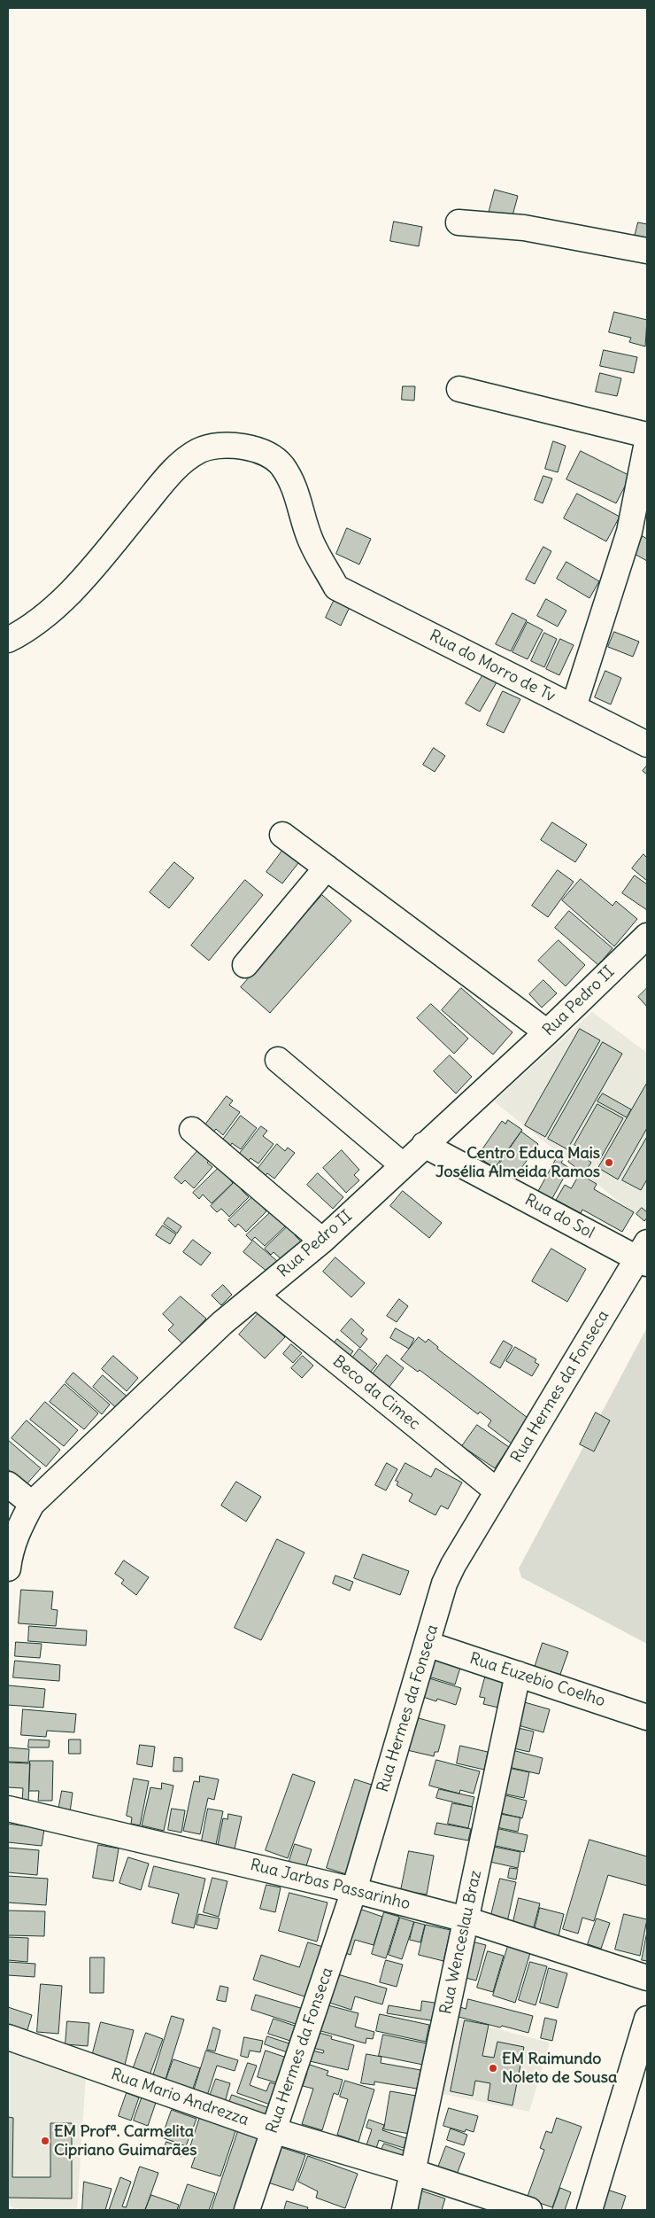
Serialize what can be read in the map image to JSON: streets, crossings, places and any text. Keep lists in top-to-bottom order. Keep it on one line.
{"streets":{"street":["Rua do Morro de Tv","Rua Pedro II","Rua do Sol","Rua Hermes da Fonseca","Beco da Cimec","Rua Euzebio Coelho","Rua Jarbas Passarinho","Rua Wenceslau Braz","Rua Mario Andrezza"]},"crossings":[["Rua Pedro II","Rua do Sol"],["Rua Pedro II","Beco da Cimec"],["Rua do Sol","Rua Hermes da Fonseca"],["Rua Hermes da Fonseca","Beco da Cimec"],["Rua Hermes da Fonseca","Rua Euzebio Coelho"],["Rua Hermes da Fonseca","Rua Jarbas Passarinho"],["Rua Hermes da Fonseca","Rua Mario Andrezza"],["Rua Euzebio Coelho","Rua Wenceslau Braz"],["Rua Jarbas Passarinho","Rua Wenceslau Braz"],["Rua Wenceslau Braz","Rua Mario Andrezza"]],"places":["Centro Educa Mais Josélia Almeida Ramos","EM Raimundo Noleto de Sousa","EM Profª. Carmelita Cipriano Guimarães"]}
